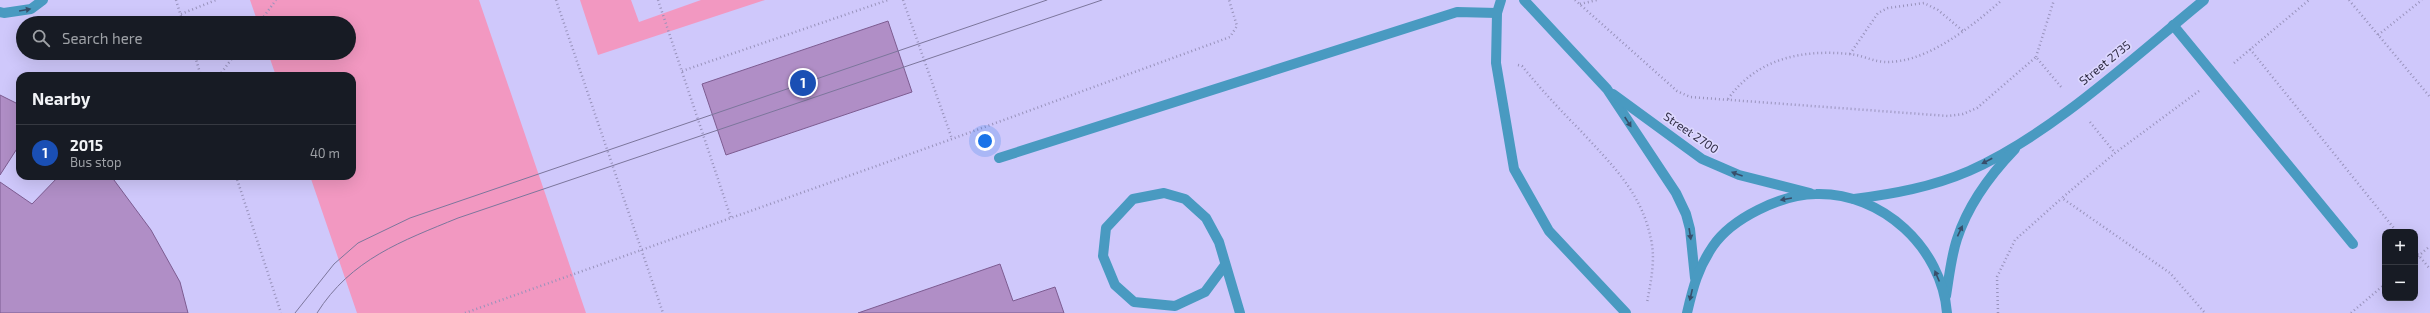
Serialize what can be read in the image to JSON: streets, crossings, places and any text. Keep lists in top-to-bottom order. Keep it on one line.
{"streets":{"street":["Street 2735","Street 2700"]},"page":{"search":"Search here","pins":"1","heading":"Nearby","list":[{"mark":"1","name":"2015","note":"Bus stop","value":"40 m"}],"map_buttons":["+","−"]}}
